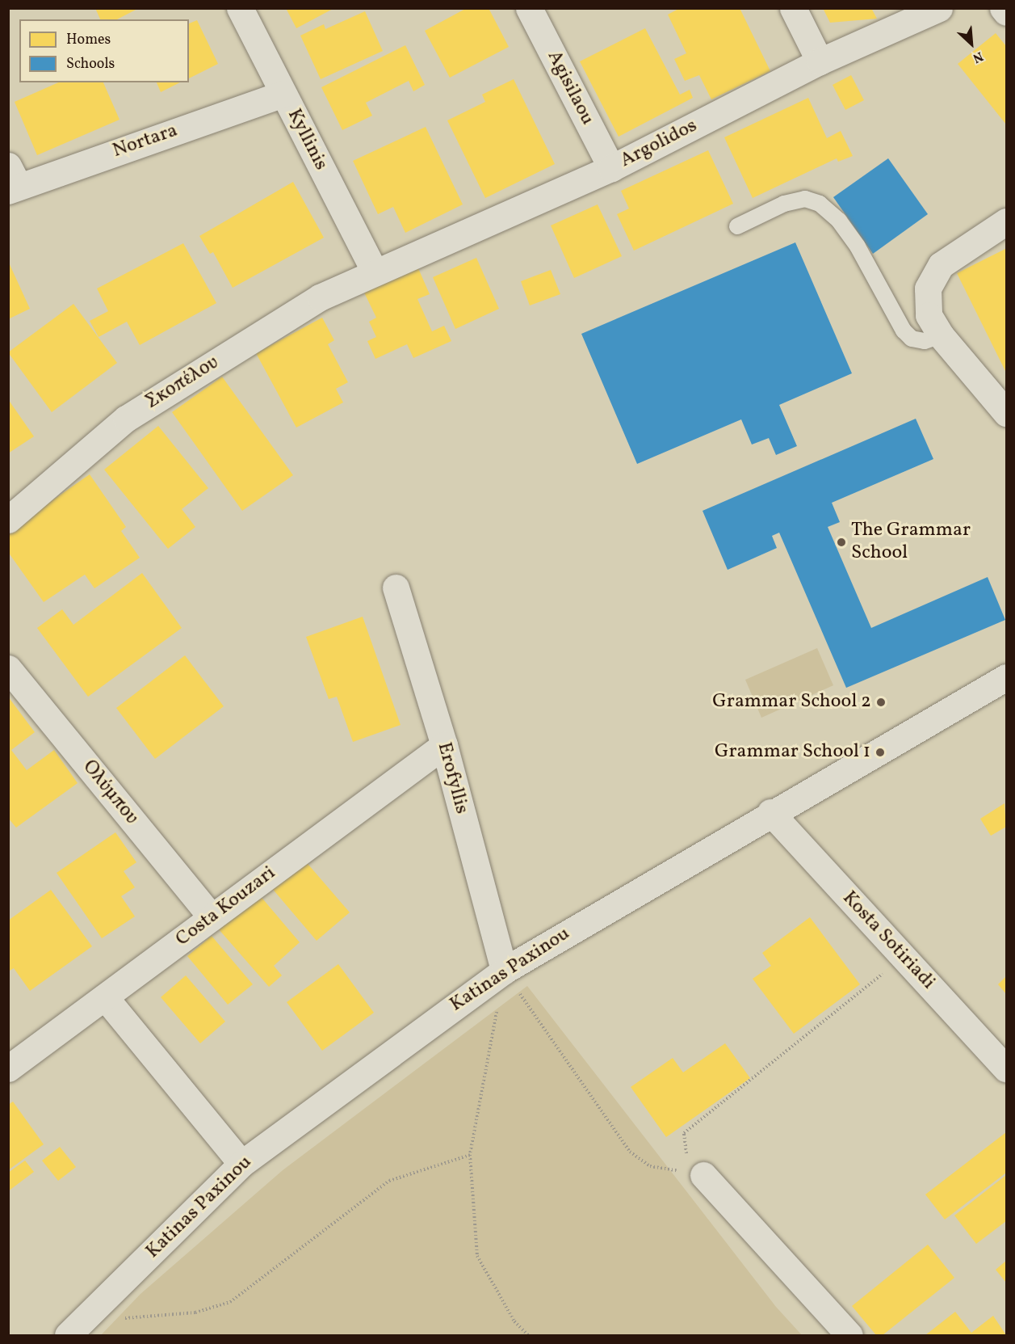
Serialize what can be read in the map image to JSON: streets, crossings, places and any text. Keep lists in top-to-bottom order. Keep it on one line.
{"streets":{"street":["Agisilaou","Kyllinis","Nortara","Argolidos","Σκοπέλου","Erofyllis","Ολύμπου","Costa Kouzari","Kosta Sotiriadi","Katinas Paxinou"]},"crossings":[["Agisilaou","Argolidos"],["Kyllinis","Nortara"],["Kyllinis","Argolidos"],["Kyllinis","Σκοπέλου"],["Argolidos","Σκοπέλου"],["Erofyllis","Costa Kouzari"],["Erofyllis","Katinas Paxinou"],["Ολύμπου","Costa Kouzari"],["Kosta Sotiriadi","Katinas Paxinou"]],"places":["The Grammar School","Grammar School 2","Grammar School 1"],"legend":["Homes","Schools"],"north":"bottom right"}
